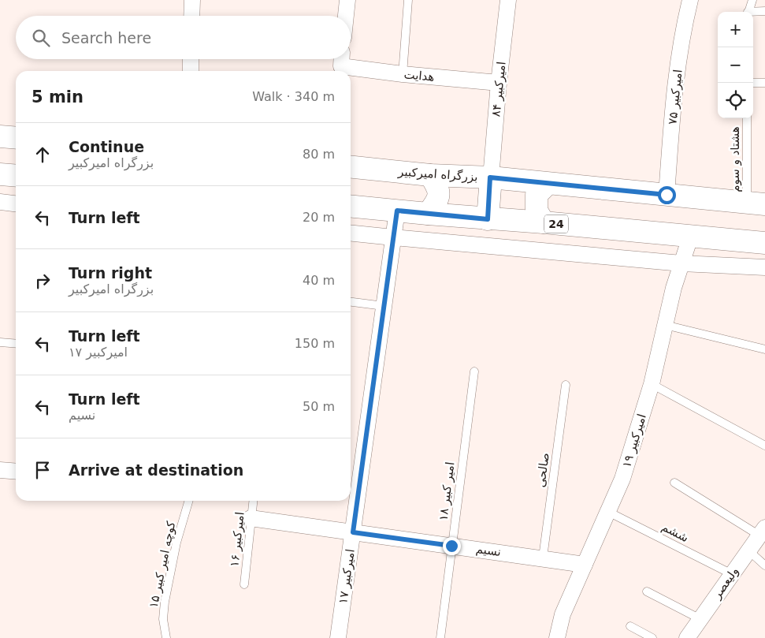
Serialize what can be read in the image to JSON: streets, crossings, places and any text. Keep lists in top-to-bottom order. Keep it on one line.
{"streets":{"main road":["بزرگراه امیرکبیر","24"],"street":["هدایت","امیرکبیر ۸۴","امیرکبیر ۷۵","امیرکبیر ۱۹","نسیم","امیرکبیر ۱۷","ولیعصر"],"lane":["هشتاد و سوم","صالحی","امیر کبیر ۱۸","ششم","امیرکبیر ۱۶","کوچه امیر کبیر ۱۵"]},"crossings":[["هدایت","امیرکبیر ۸۴"],["امیرکبیر ۸۴","بزرگراه امیرکبیر"],["امیرکبیر ۷۵","بزرگراه امیرکبیر"],["هشتاد و سوم","بزرگراه امیرکبیر"],["24","امیرکبیر ۱۹"],["24","امیرکبیر ۱۷"],["امیرکبیر ۱۹","ششم"],["امیرکبیر ۱۹","نسیم"],["صالحی","نسیم"],["امیر کبیر ۱۸","نسیم"],["ششم","ولیعصر"],["امیرکبیر ۱۶","نسیم"],["نسیم","امیرکبیر ۱۷"]],"page":{"map_buttons":["+","−"],"search":"Search here","heading":["5 min","Walk · 340 m"],"list":[["Continue","بزرگراه امیرکبیر","80 m"],["Turn left","20 m"],["Turn right","بزرگراه امیرکبیر","40 m"],["Turn left","امیرکبیر ۱۷","150 m"],["Turn left","نسیم","50 m"],"Arrive at destination"]}}
